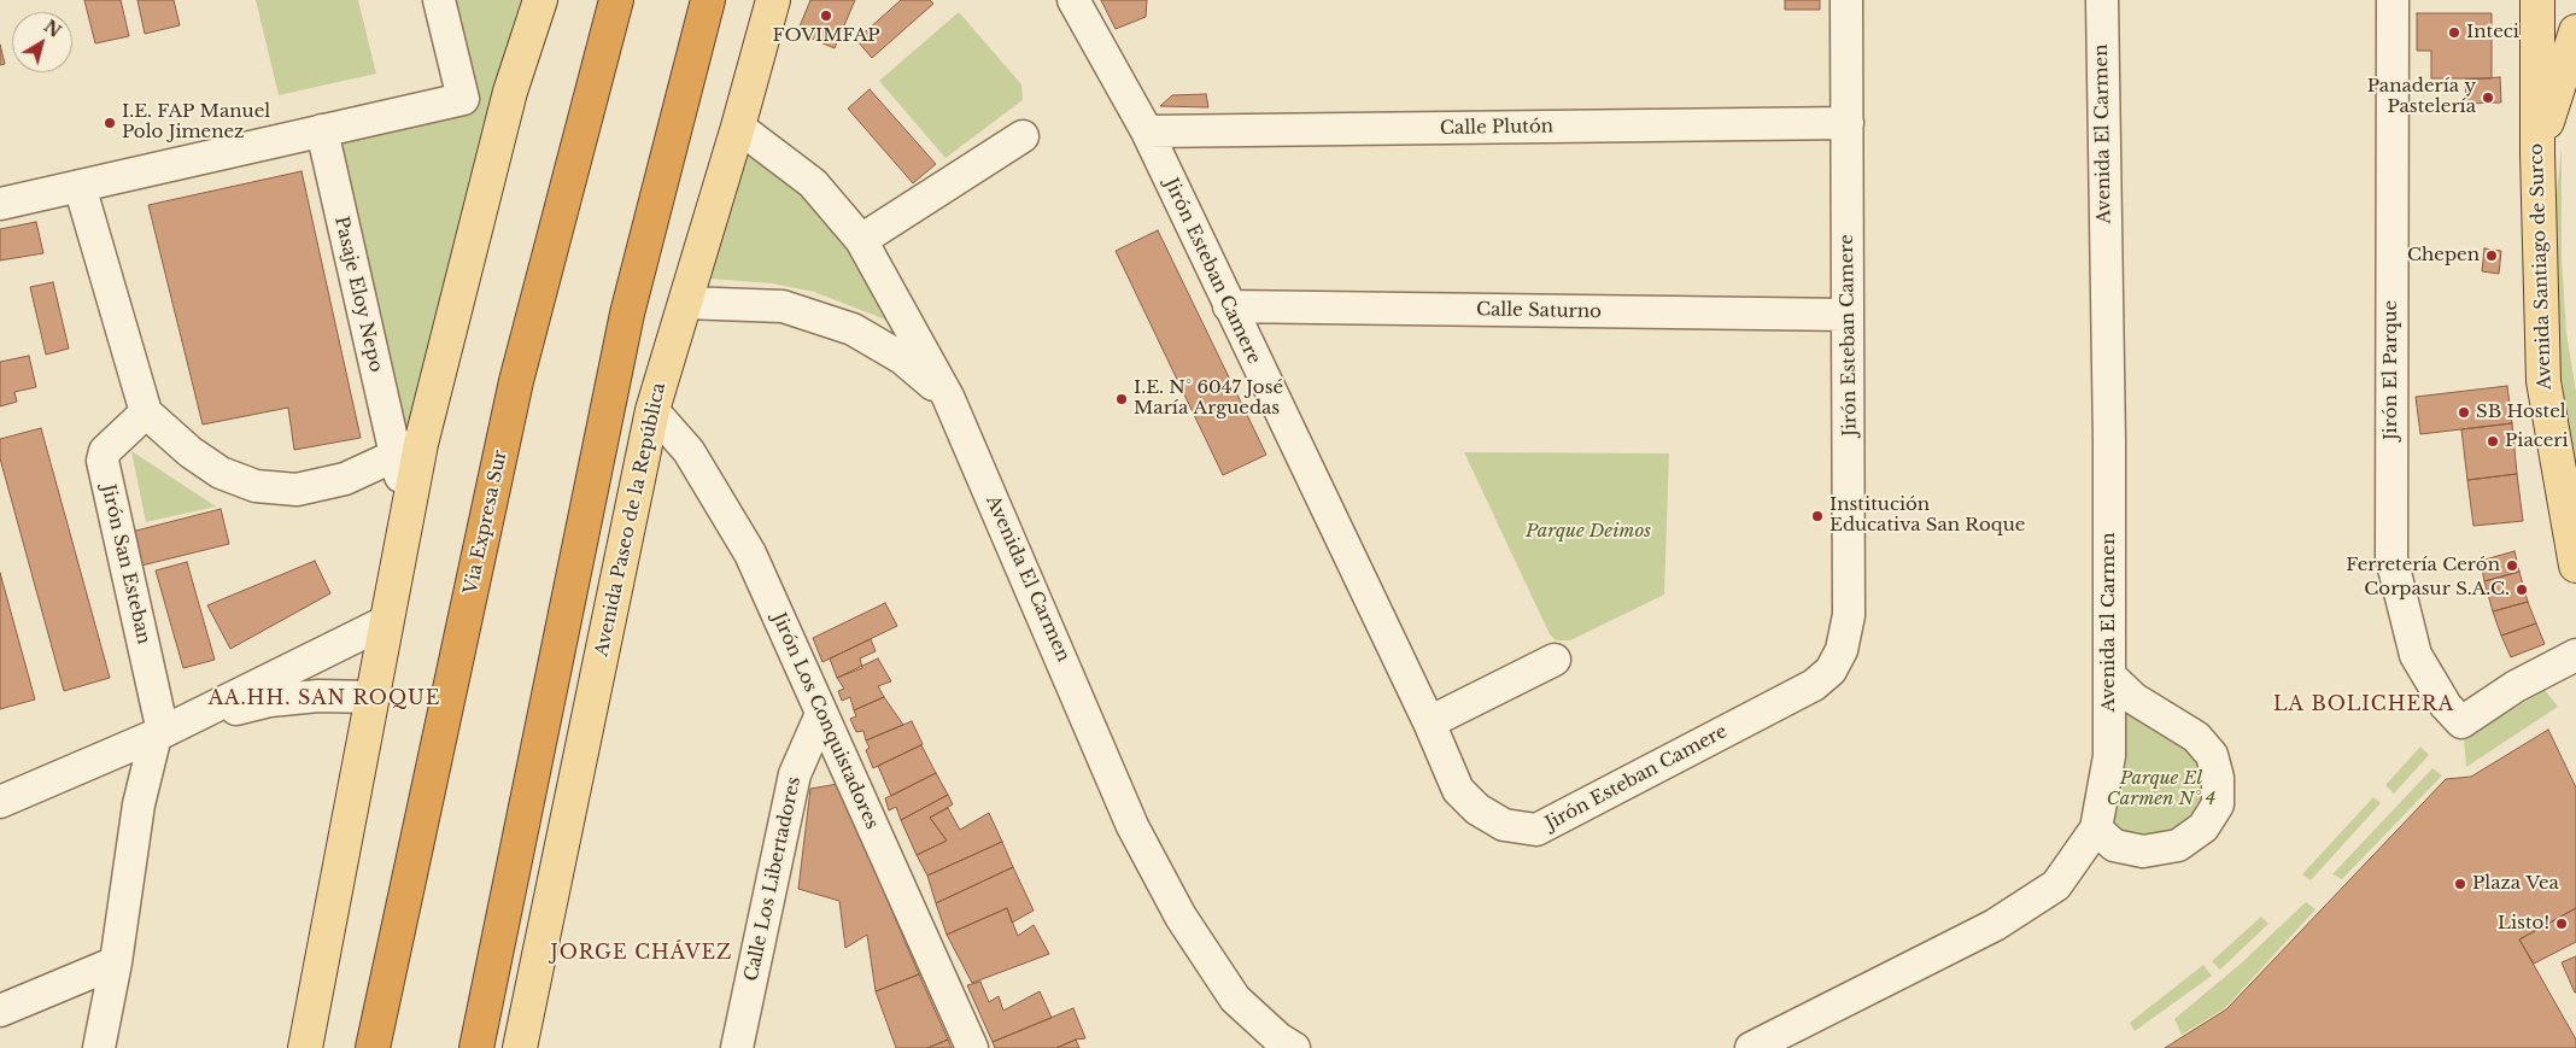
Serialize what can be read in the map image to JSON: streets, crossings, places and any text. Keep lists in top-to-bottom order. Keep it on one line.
{"streets":{"highway":["Via Expresa Sur"],"main road":["Avenida Santiago de Surco","Avenida Paseo de la República"],"street":["Calle Plutón","Avenida El Carmen","Jirón Esteban Camere","Pasaje Eloy Nepo","Calle Saturno","Jirón El Parque","Jirón San Esteban","Jirón Los Conquistadores","Calle Los Libertadores"]},"crossings":[["Calle Plutón","Jirón Esteban Camere"],["Avenida El Carmen","Avenida Paseo de la República"],["Jirón Esteban Camere","Calle Saturno"],["Avenida Paseo de la República","Jirón Los Conquistadores"],["Jirón Los Conquistadores","Calle Los Libertadores"]],"districts":["AA.HH. SAN ROQUE","LA BOLICHERA","JORGE CHÁVEZ"],"parks":["Parque Deimos","Parque El Carmen N° 4"],"places":["FOVIMFAP","Inteci","Panadería y Pastelería","I.E. FAP Manuel Polo Jimenez","Chepen","I.E. N° 6047 José María Arguedas","SB Hostel","Piaceri","Institución Educativa San Roque","Ferretería Cerón","Corpasur S.A.C.","Plaza Vea","Listo!"],"north":"top right"}
